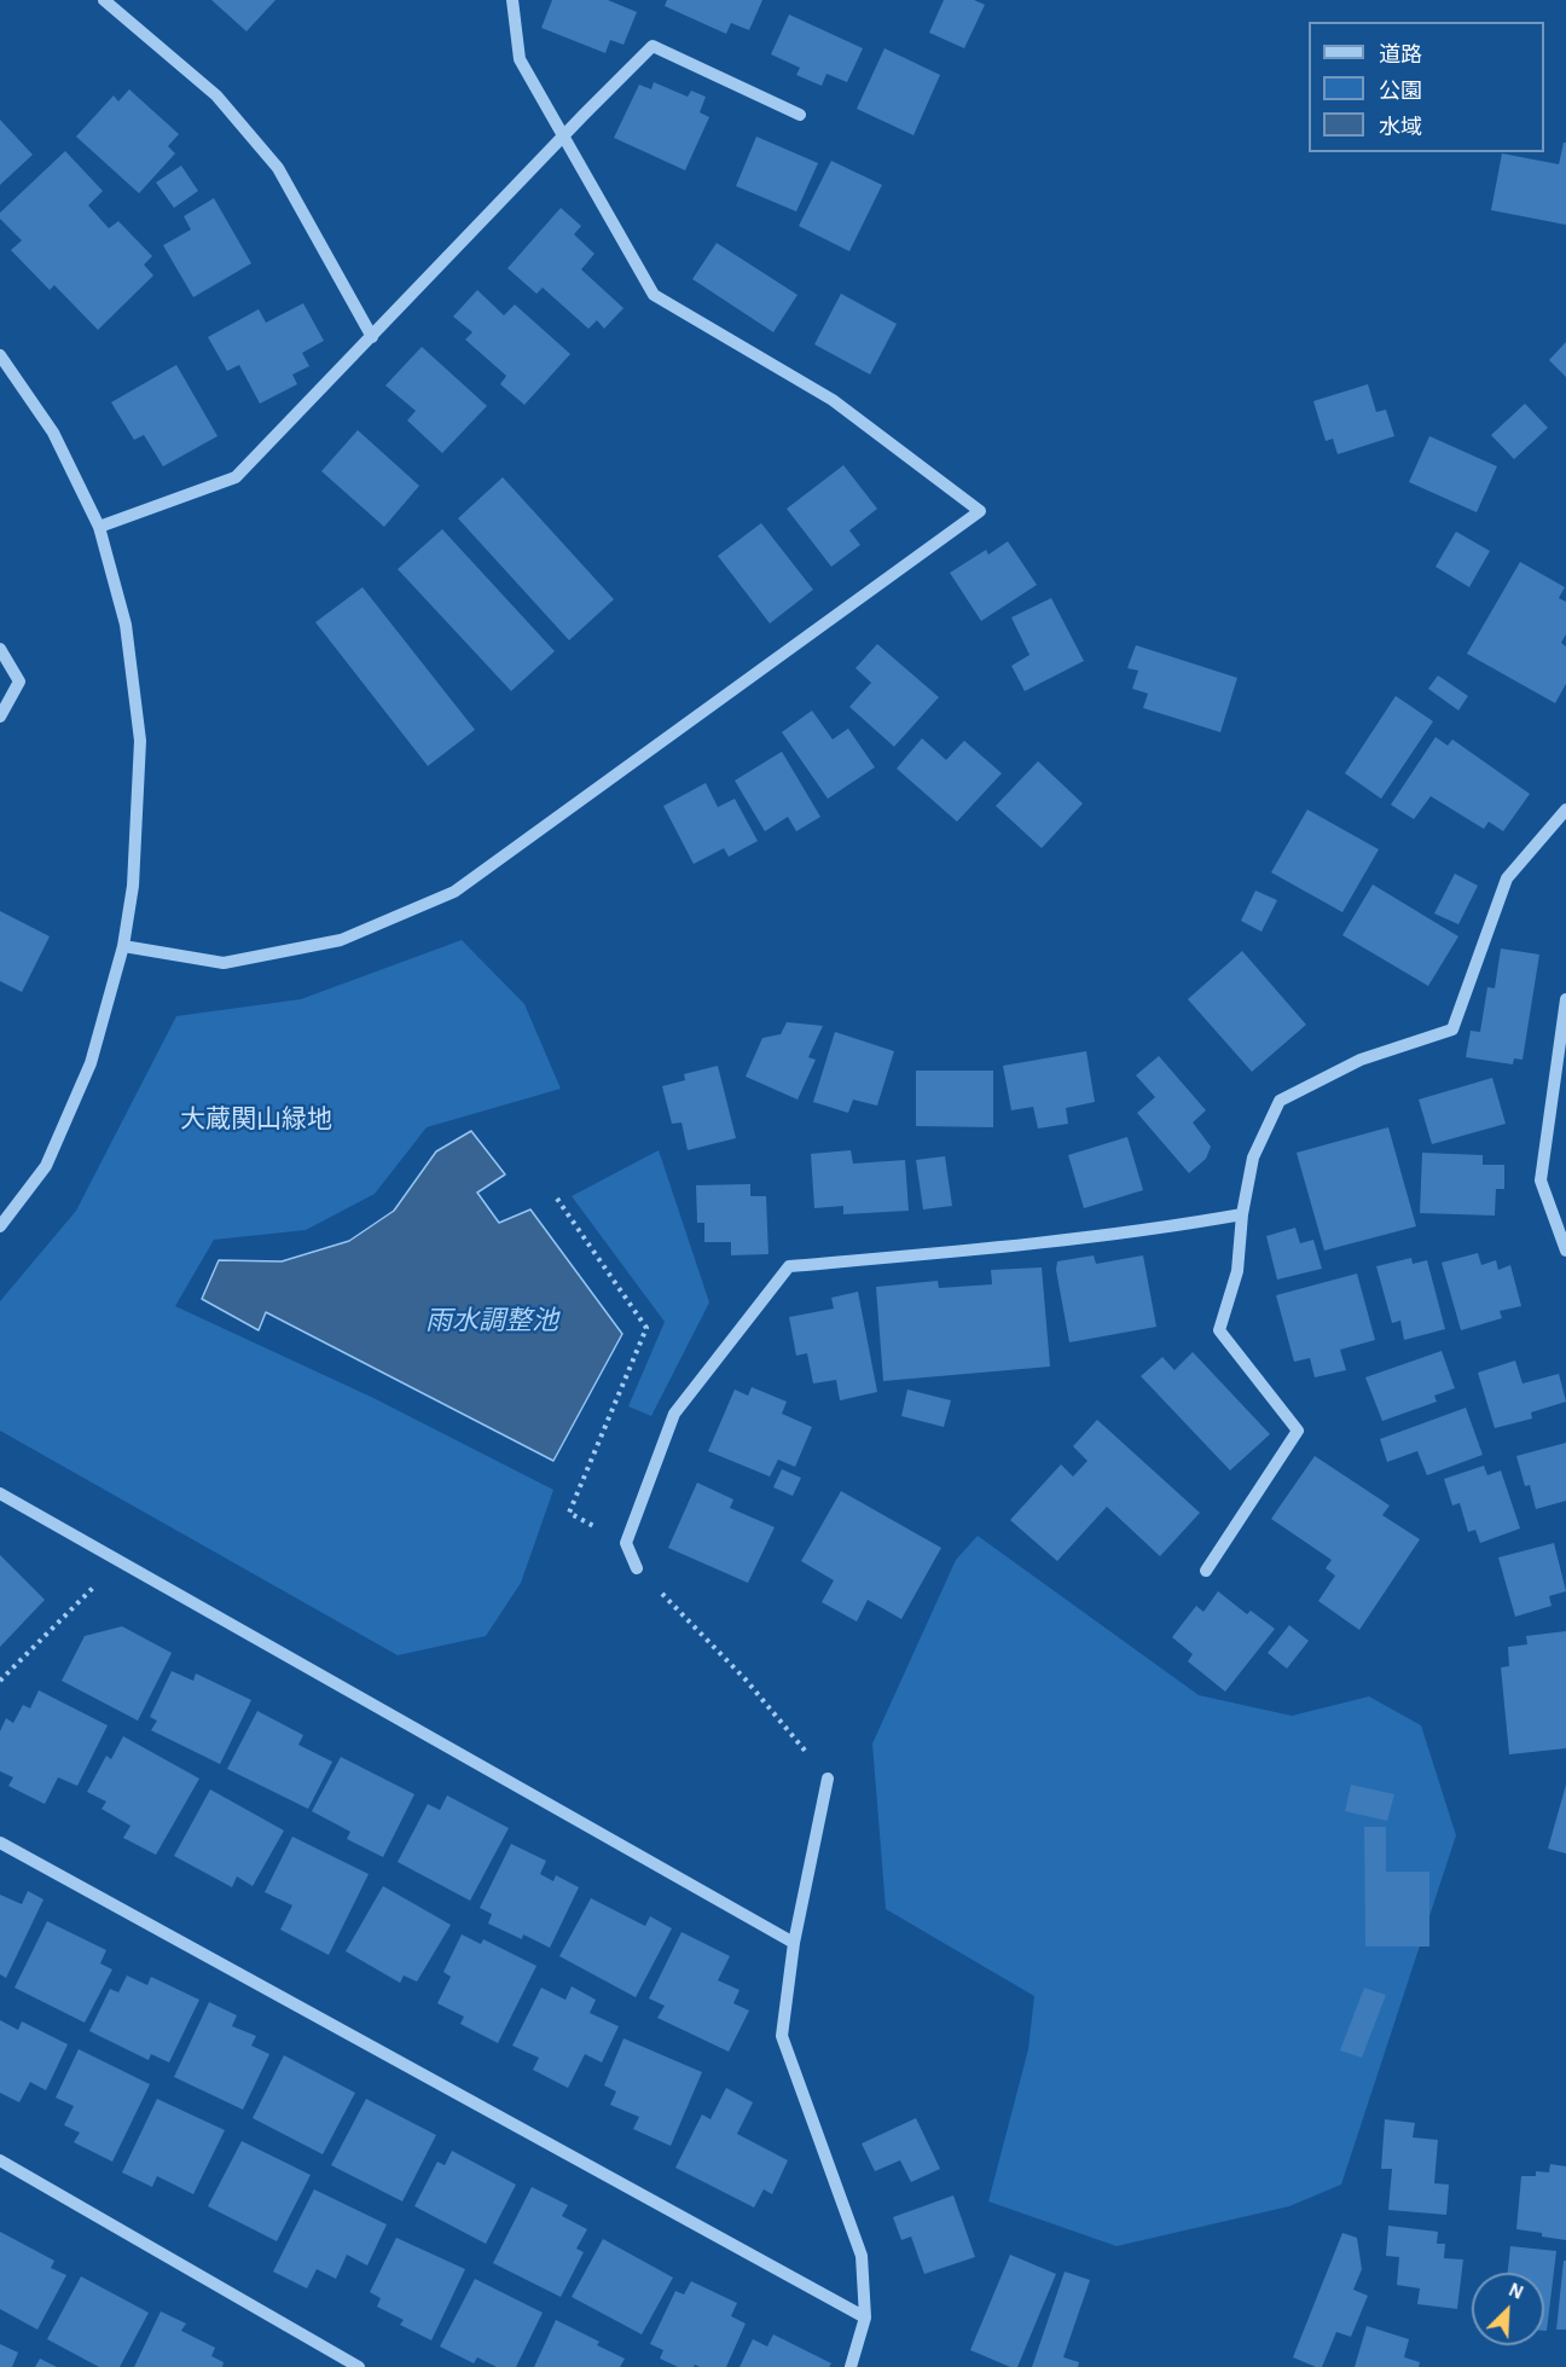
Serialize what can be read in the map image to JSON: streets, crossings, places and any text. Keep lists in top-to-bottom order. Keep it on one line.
{"water":["雨水調整池"],"parks":["大蔵関山緑地"],"legend":["道路","公園","水域"],"north":"top right"}
